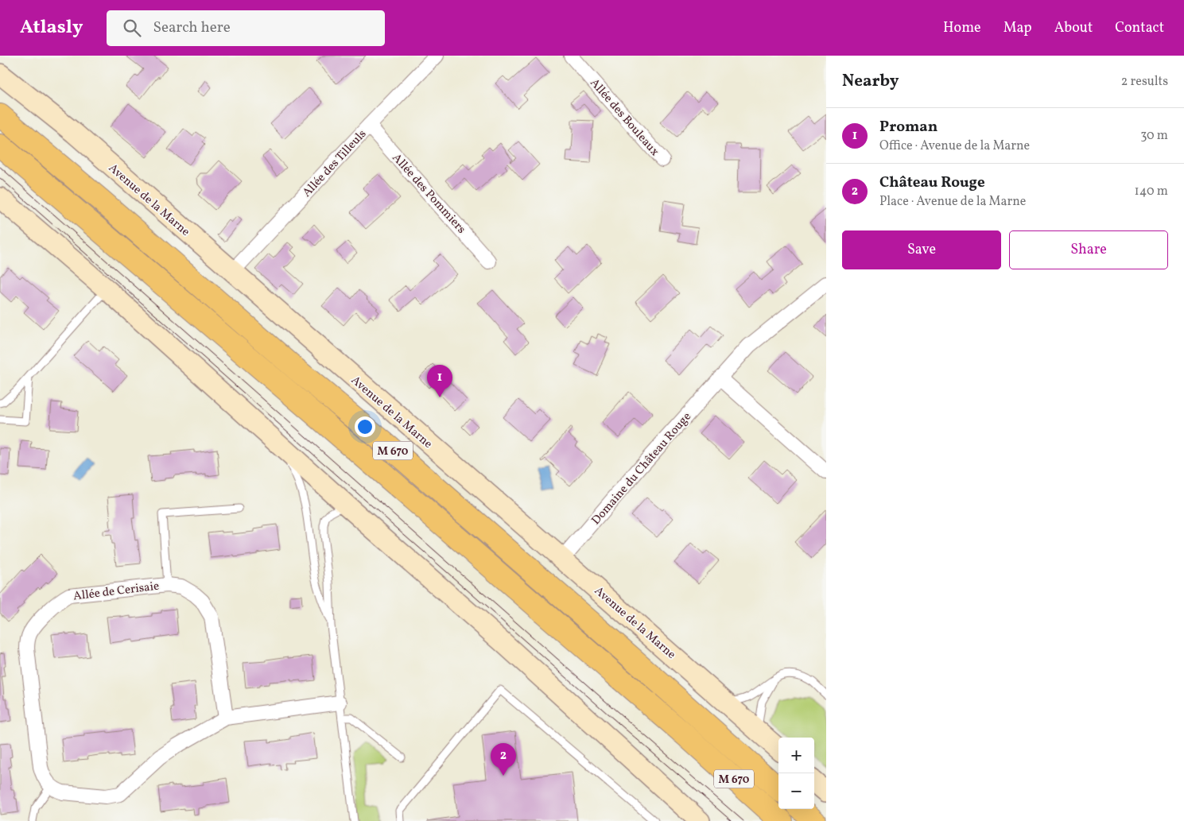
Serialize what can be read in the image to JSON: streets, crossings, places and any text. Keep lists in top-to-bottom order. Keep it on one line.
{"streets":{"main road":["M 670"],"street":["Allée des Bouleaux","Allée des Tilleuls","Allée des Pommiers","Avenue de la Marne","Domaine du Château Rouge","Allée de Cerisaie"]},"crossings":[["Allée des Tilleuls","Allée des Pommiers"],["Allée des Tilleuls","Avenue de la Marne"],["Avenue de la Marne","Domaine du Château Rouge"]],"page":{"header":"Atlasly","search":"Search here","nav":["Home","Map","About","Contact"],"heading":["Nearby","2 results"],"list":[{"mark":"1","name":"Proman","note":"Office · Avenue de la Marne","value":"30 m"},{"mark":"2","name":"Château Rouge","note":"Place · Avenue de la Marne","value":"140 m"}],"buttons":["Save","Share"],"pins":["1","2"],"map_buttons":["+","−"]}}
